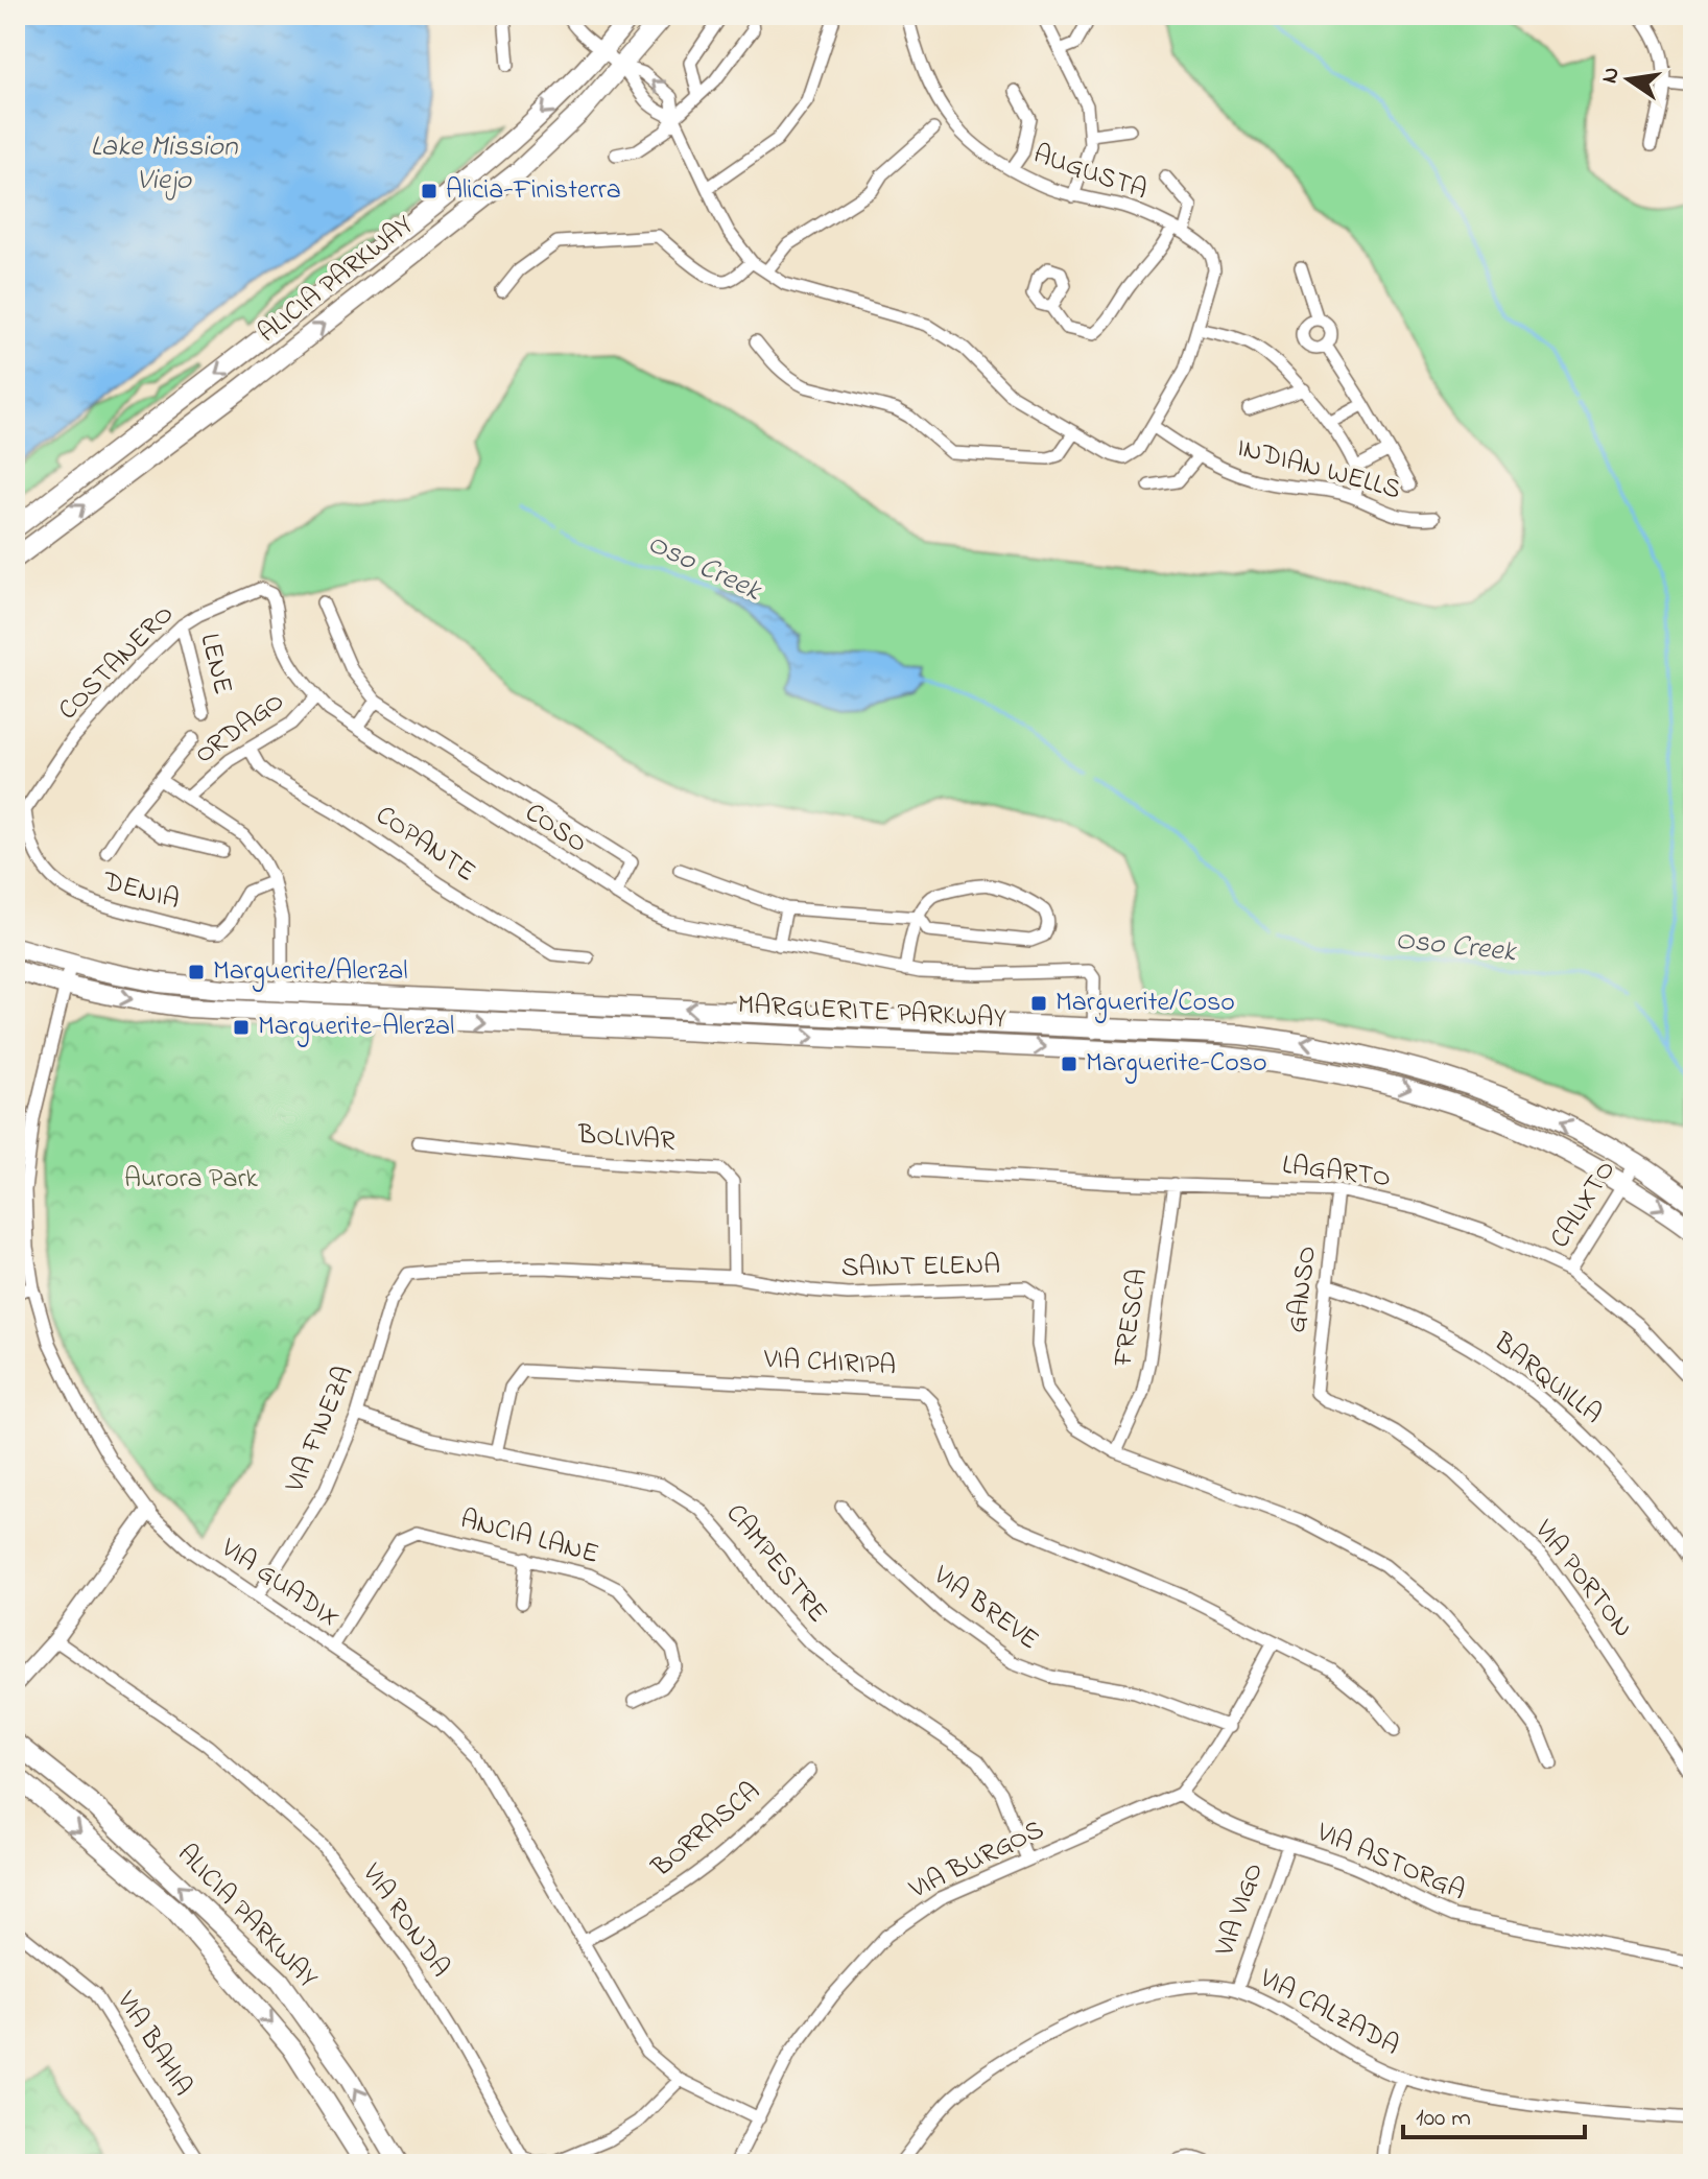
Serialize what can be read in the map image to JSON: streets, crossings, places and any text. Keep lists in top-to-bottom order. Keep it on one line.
{"streets":{"main road":["ALICIA PARKWAY","MARGUERITE PARKWAY"],"street":["AUGUSTA","INDIAN WELLS","COSTANERO","LENE","ORDAGO","COSO","COPANTE","DENIA","BOLIVAR","LAGARTO","CALIXTO","SAINT ELENA","GANSO","FRESCA","VIA CHIRIPA","BARQUILLA","VIA FINEZA","ANCIA LANE","CAMPESTRE","VIA PORTON","VIA GUADIX","VIA BREVE","BORRASCA","VIA BURGOS","VIA ASTORGA","VIA VIGO","VIA RONDA","VIA CALZADA","VIA BAHIA"]},"crossings":[["AUGUSTA","INDIAN WELLS"],["COSTANERO","LENE"],["COSTANERO","COSO"],["COSTANERO","DENIA"],["ORDAGO","COSO"],["ORDAGO","COPANTE"],["COSO","MARGUERITE PARKWAY"],["MARGUERITE PARKWAY","CALIXTO"],["MARGUERITE PARKWAY","VIA GUADIX"],["BOLIVAR","SAINT ELENA"],["LAGARTO","CALIXTO"],["LAGARTO","GANSO"],["LAGARTO","FRESCA"],["SAINT ELENA","FRESCA"],["SAINT ELENA","VIA FINEZA"],["GANSO","BARQUILLA"],["GANSO","VIA PORTON"],["VIA CHIRIPA","CAMPESTRE"],["VIA CHIRIPA","VIA BURGOS"],["VIA FINEZA","CAMPESTRE"],["VIA FINEZA","VIA GUADIX"],["ANCIA LANE","VIA GUADIX"],["CAMPESTRE","VIA BURGOS"],["VIA GUADIX","BORRASCA"],["VIA GUADIX","VIA BURGOS"],["VIA GUADIX","VIA RONDA"],["VIA BREVE","VIA BURGOS"],["VIA BURGOS","VIA ASTORGA"],["VIA ASTORGA","VIA VIGO"],["VIA VIGO","VIA CALZADA"]],"water":["Lake Mission Viejo","Oso Creek"],"parks":["Aurora Park"],"places":{"transit":["Alicia-Finisterra","Marguerite/Alerzal","Marguerite/Coso","Marguerite-Alerzal","Marguerite-Coso"]},"scale_bar":"100 m","north":"left"}
